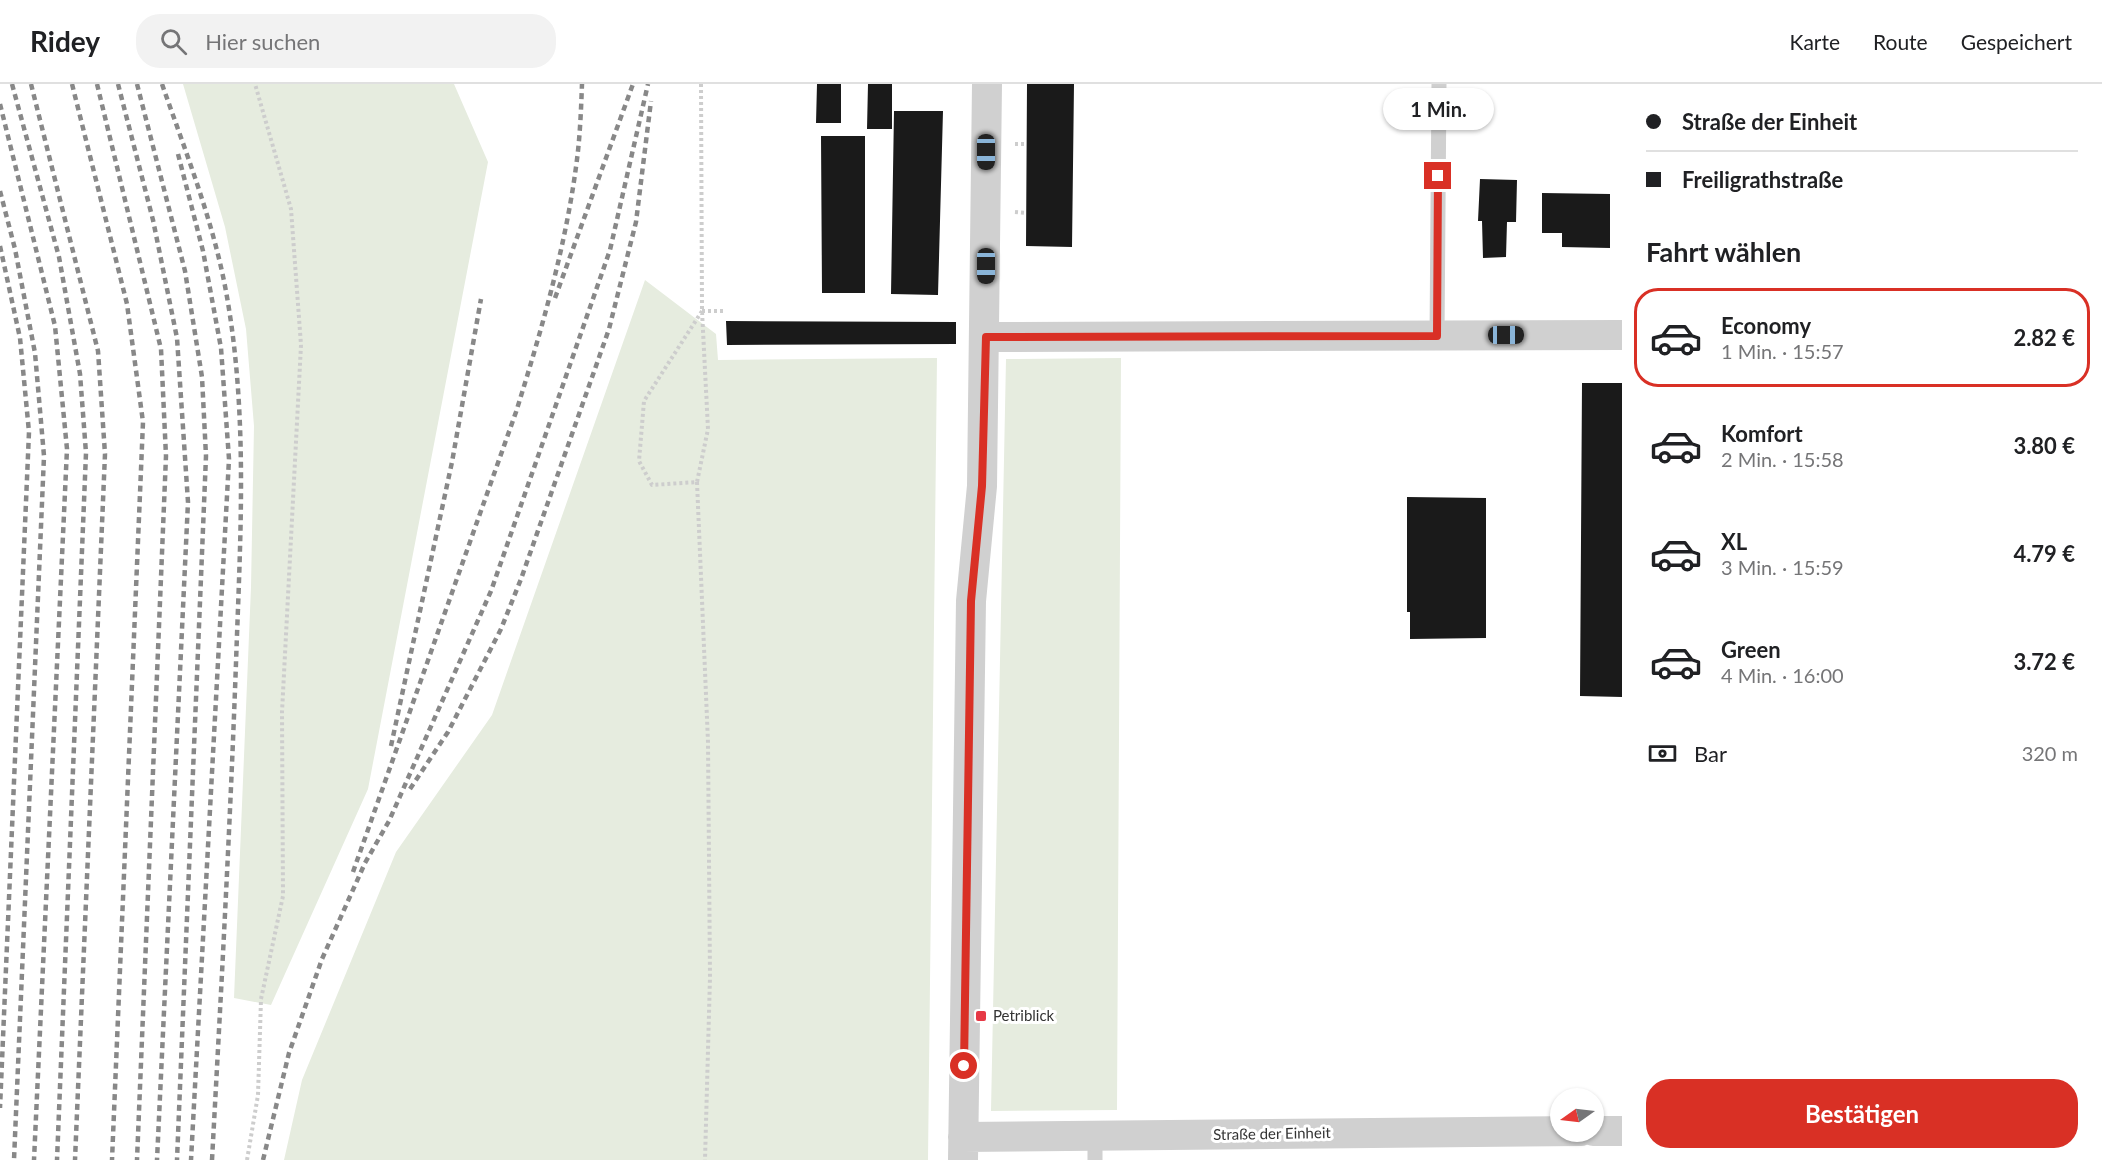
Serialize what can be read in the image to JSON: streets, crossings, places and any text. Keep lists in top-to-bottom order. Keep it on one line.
{"streets":{"street":["Straße der Einheit"]},"places":{"transit":["Petriblick"]},"north":"left","page":{"header":"Ridey","search":"Hier suchen","nav":["Karte","Route","Gespeichert"],"banner":["Straße der Einheit","Freiligrathstraße"],"bubble":"1 Min.","heading":"Fahrt wählen","list":[{"name":"Economy","note":"1 Min. · 15:57","value":"2.82 €"},{"name":"Komfort","note":"2 Min. · 15:58","value":"3.80 €"},{"name":"XL","note":"3 Min. · 15:59","value":"4.79 €"},{"name":"Green","note":"4 Min. · 16:00","value":"3.72 €"}],"pay":["Bar","320 m"],"buttons":"Bestätigen"}}
